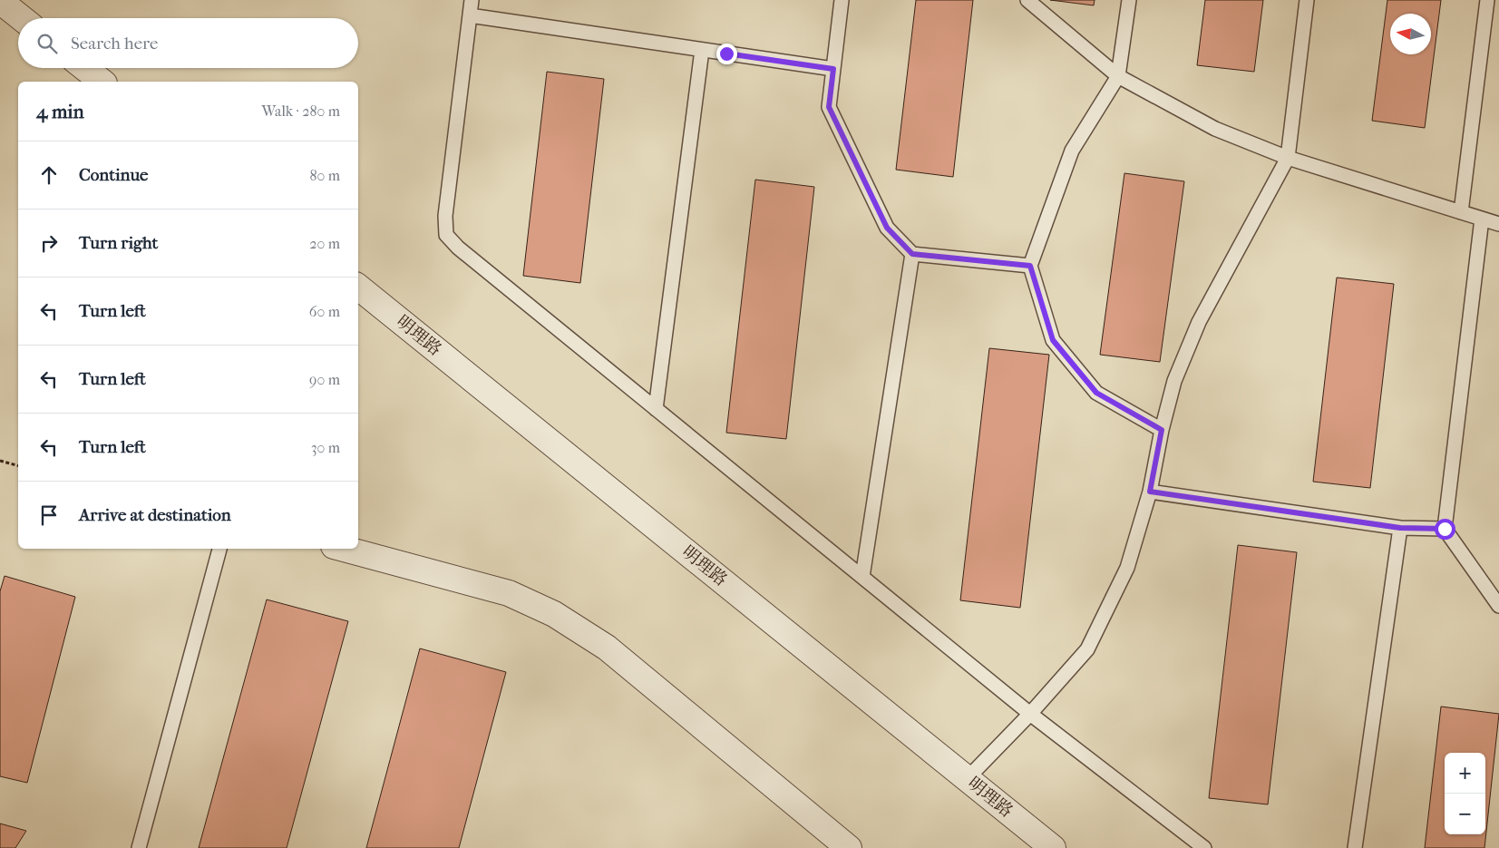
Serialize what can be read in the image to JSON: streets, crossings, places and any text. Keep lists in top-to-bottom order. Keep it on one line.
{"streets":{"street":["明理路"]},"north":"left","page":{"search":"Search here","heading":["4 min","Walk · 280 m"],"list":[["Continue","80 m"],["Turn right","20 m"],["Turn left","60 m"],["Turn left","90 m"],["Turn left","30 m"],"Arrive at destination"],"map_buttons":["+","−"]}}
